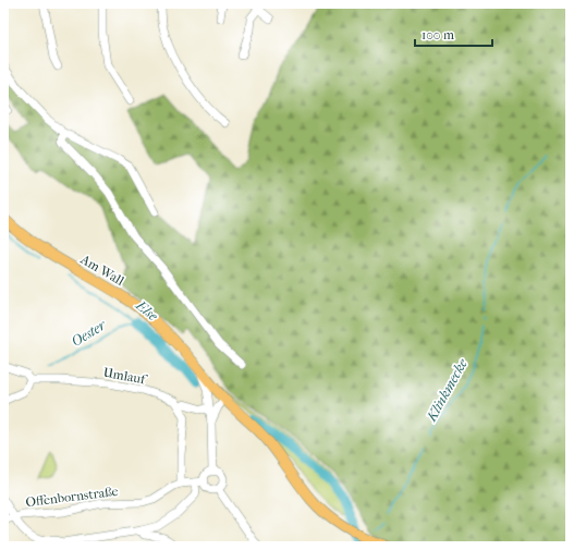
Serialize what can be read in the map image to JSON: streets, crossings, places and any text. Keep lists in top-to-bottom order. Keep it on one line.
{"streets":{"main road":["Am Wall"],"street":["Umlauf","Offenbornstraße"]},"water":["Else","Oester","Klinkmecke"],"scale_bar":"100 m"}
